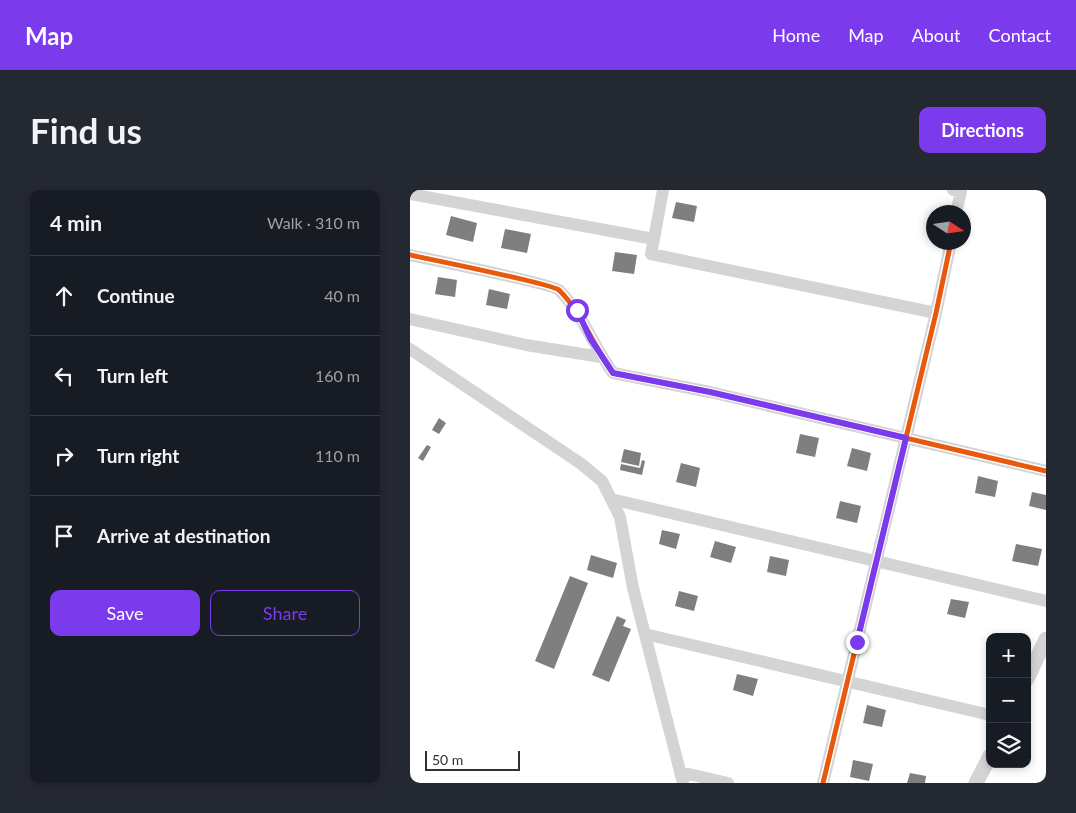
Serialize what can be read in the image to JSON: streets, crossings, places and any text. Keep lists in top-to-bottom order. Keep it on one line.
{"scale_bar":"50 m","north":"right","page":{"header":"Map","nav":["Home","Map","About","Contact"],"buttons":["Directions",["Save","Share"]],"title":"Find us","heading":["4 min","Walk · 310 m"],"list":[["Continue","40 m"],["Turn left","160 m"],["Turn right","110 m"],"Arrive at destination"],"map_buttons":["+","−"],"scale":"50 m"}}
